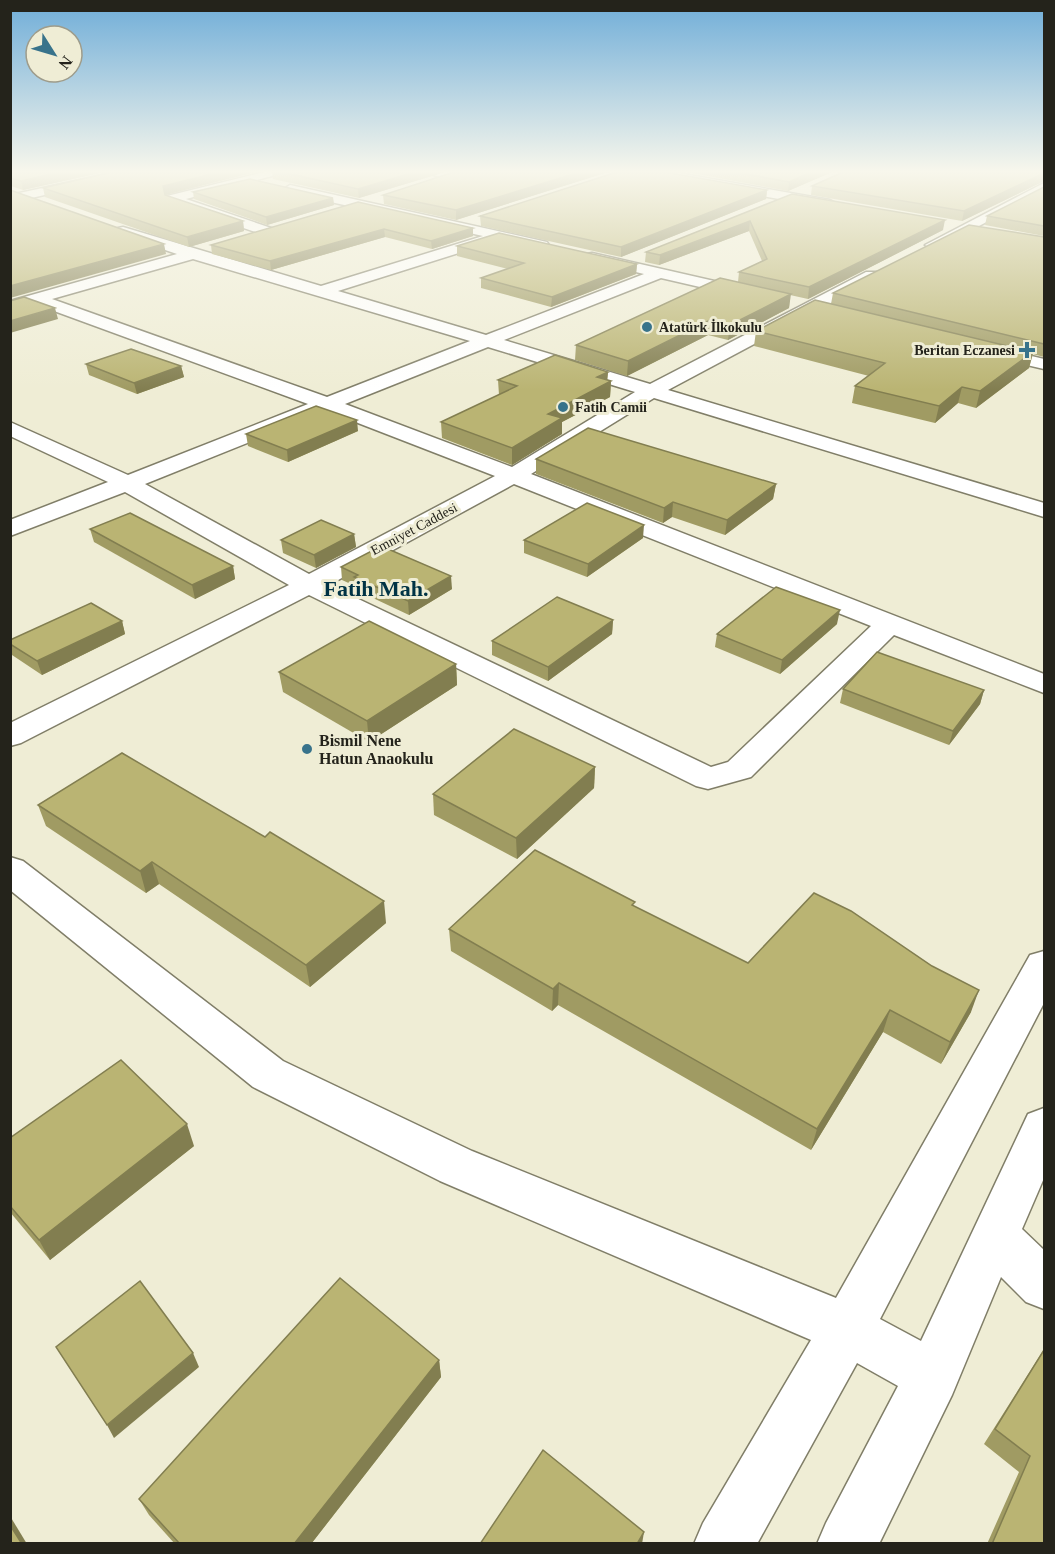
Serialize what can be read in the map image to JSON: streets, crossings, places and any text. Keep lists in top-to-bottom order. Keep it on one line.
{"streets":{"street":["Emniyet Caddesi"]},"districts":["Fatih Mah."],"places":{"other":["Atatürk İlkokulu","Fatih Camii","Bismil Nene Hatun Anaokulu"],"health":["Beritan Eczanesi"]},"north":"bottom right"}
